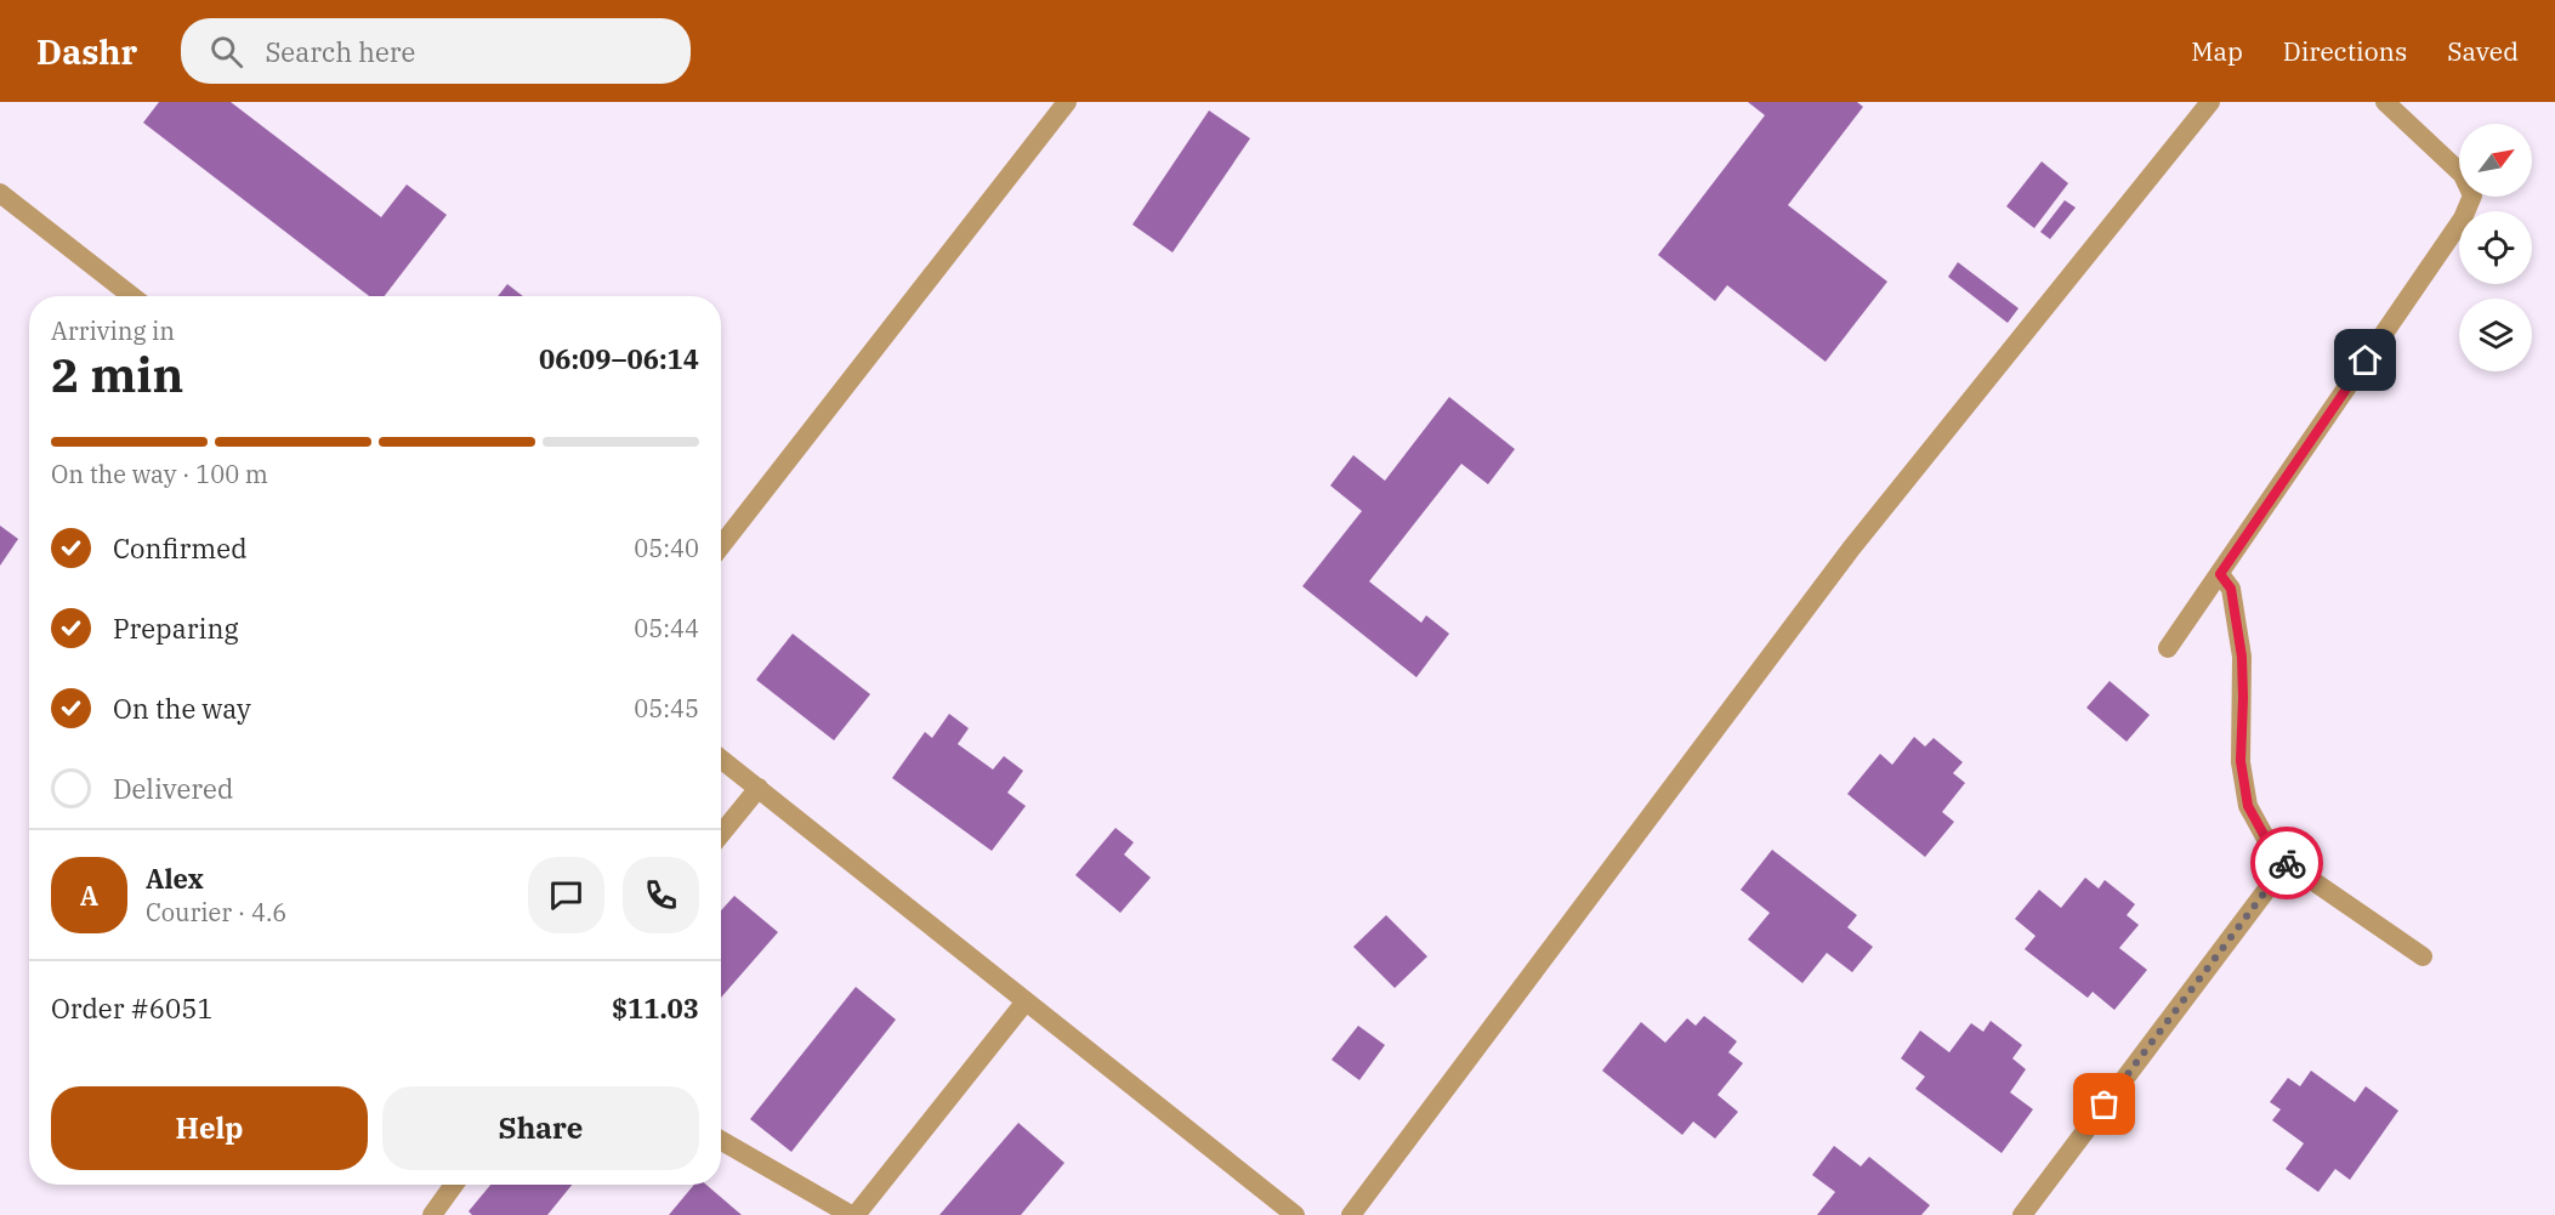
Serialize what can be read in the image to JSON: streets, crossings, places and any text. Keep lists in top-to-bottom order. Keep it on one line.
{"north":"top right","page":{"header":"Dashr","search":"Search here","nav":["Map","Directions","Saved"],"heading":["2 min","Arriving in","06:09–06:14"],"panel":["Alex","Courier · 4.6","Order #6051","$11.03"],"bar":"On the way · 100 m","list":[["Confirmed","05:40"],["Preparing","05:44"],["On the way","05:45"],"Delivered"],"round":"A","buttons":["Help","Share"]}}
